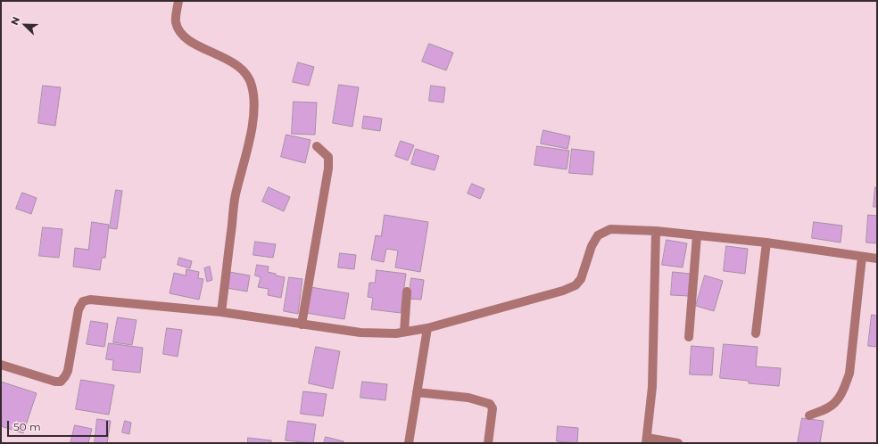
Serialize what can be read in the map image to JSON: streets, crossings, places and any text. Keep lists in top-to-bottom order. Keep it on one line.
{"scale_bar":"50 m","north":"top left"}
